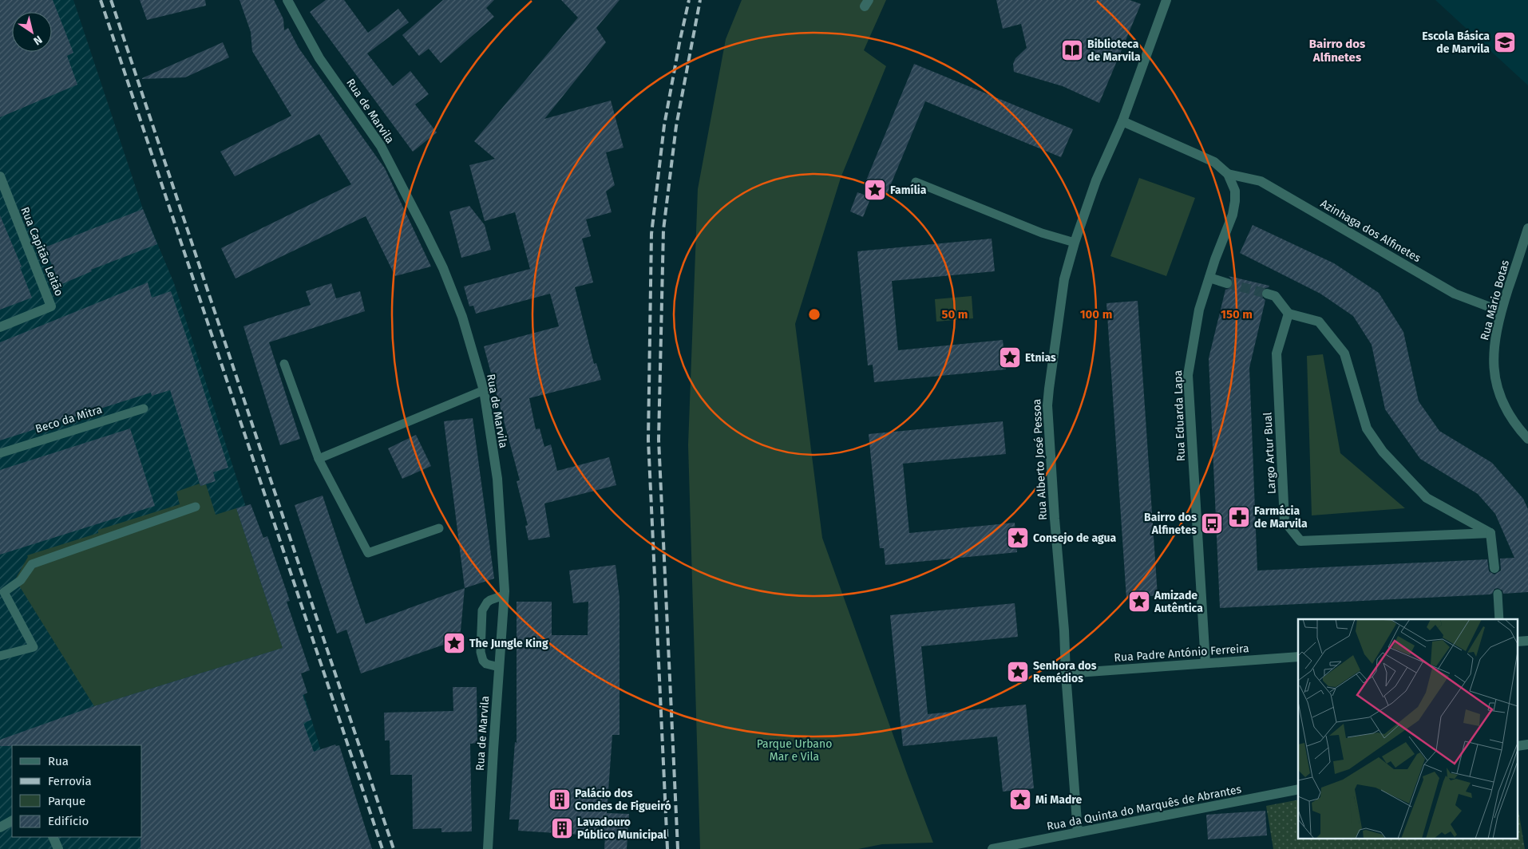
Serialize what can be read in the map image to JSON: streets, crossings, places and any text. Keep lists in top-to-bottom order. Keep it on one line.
{"streets":{"street":["Rua de Marvila","Azinhaga dos Alfinetes","Rua Capitão Leitão","Rua Mário Botas","Rua Eduarda Lapa","Largo Artur Bual","Rua Alberto José Pessoa","Rua Padre António Ferreira","Rua da Quinta do Marquês de Abrantes"],"lane":["Beco da Mitra"]},"crossings":[["Azinhaga dos Alfinetes","Rua Mário Botas"],["Azinhaga dos Alfinetes","Rua Eduarda Lapa"],["Rua Eduarda Lapa","Rua Padre António Ferreira"],["Rua Alberto José Pessoa","Rua Padre António Ferreira"],["Rua Alberto José Pessoa","Rua da Quinta do Marquês de Abrantes"]],"districts":["Bairro dos Alfinetes"],"parks":["Parque Urbano Mar e Vila"],"places":{"school or university":["Escola Básica de Marvila"],"library":["Biblioteca de Marvila"],"place":["Família","Etnias","Consejo de agua","Amizade Autêntica","The Jungle King","Senhora dos Remédios","Mi Madre"],"pharmacy":["Farmácia de Marvila"],"bus stop":["Bairro dos Alfinetes"],"building":["Palácio dos Condes de Figueiró","Lavadouro Público Municipal"]},"legend":["Rua","Ferrovia","Parque","Edifício"],"north":"bottom right","rings":["50 m","100 m","150 m"]}
